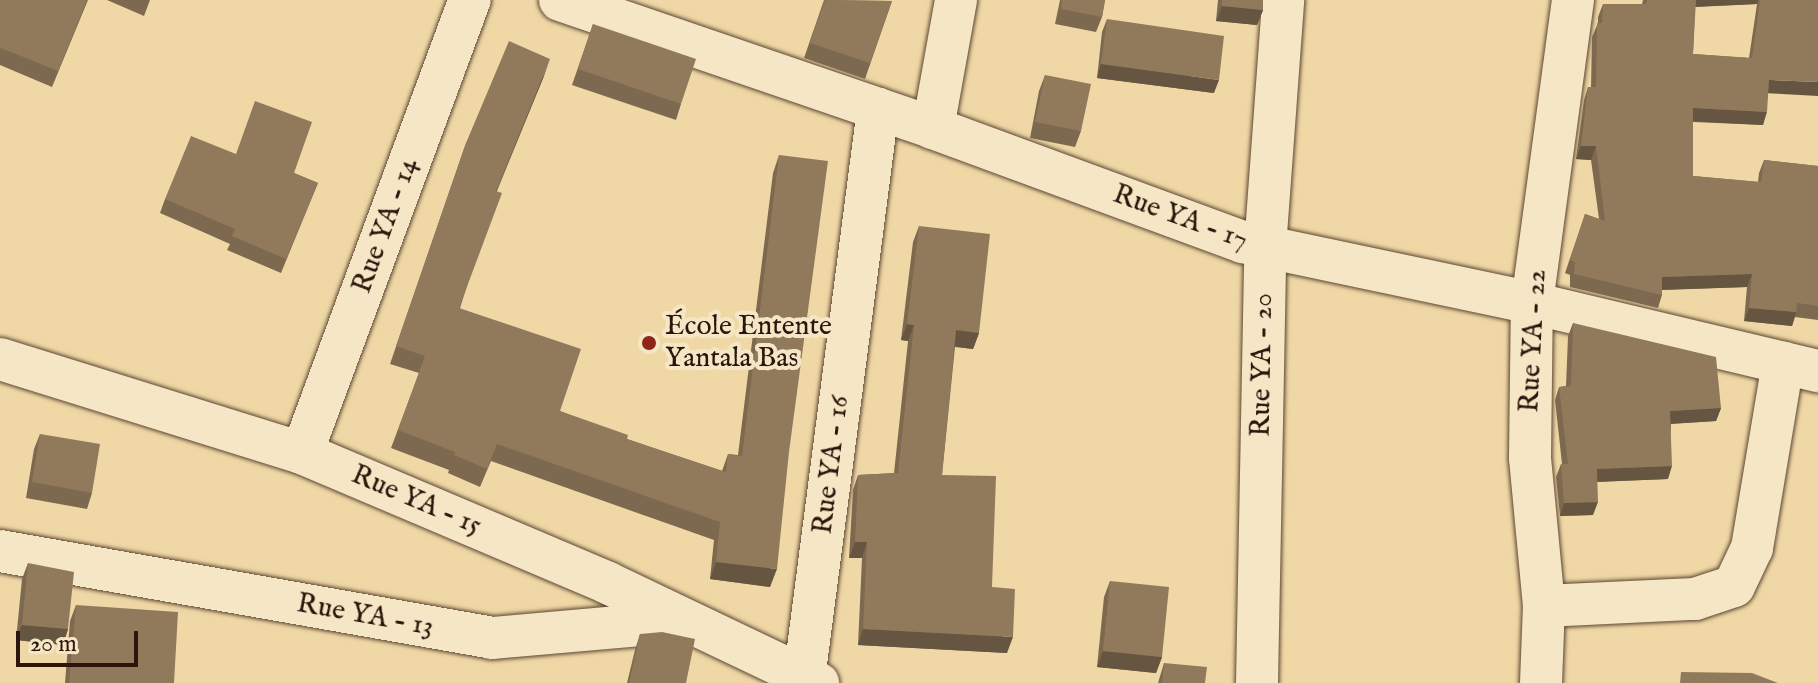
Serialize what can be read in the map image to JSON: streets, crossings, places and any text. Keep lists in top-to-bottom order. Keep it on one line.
{"streets":{"street":["Rue YA - 17","Rue YA - 14","Rue YA - 22","Rue YA - 20","Rue YA - 16","Rue YA - 15","Rue YA - 13"]},"crossings":[["Rue YA - 17","Rue YA - 22"],["Rue YA - 17","Rue YA - 20"],["Rue YA - 17","Rue YA - 16"],["Rue YA - 14","Rue YA - 15"],["Rue YA - 16","Rue YA - 15"],["Rue YA - 15","Rue YA - 13"]],"places":["École Entente Yantala Bas"],"scale_bar":"20 m"}
